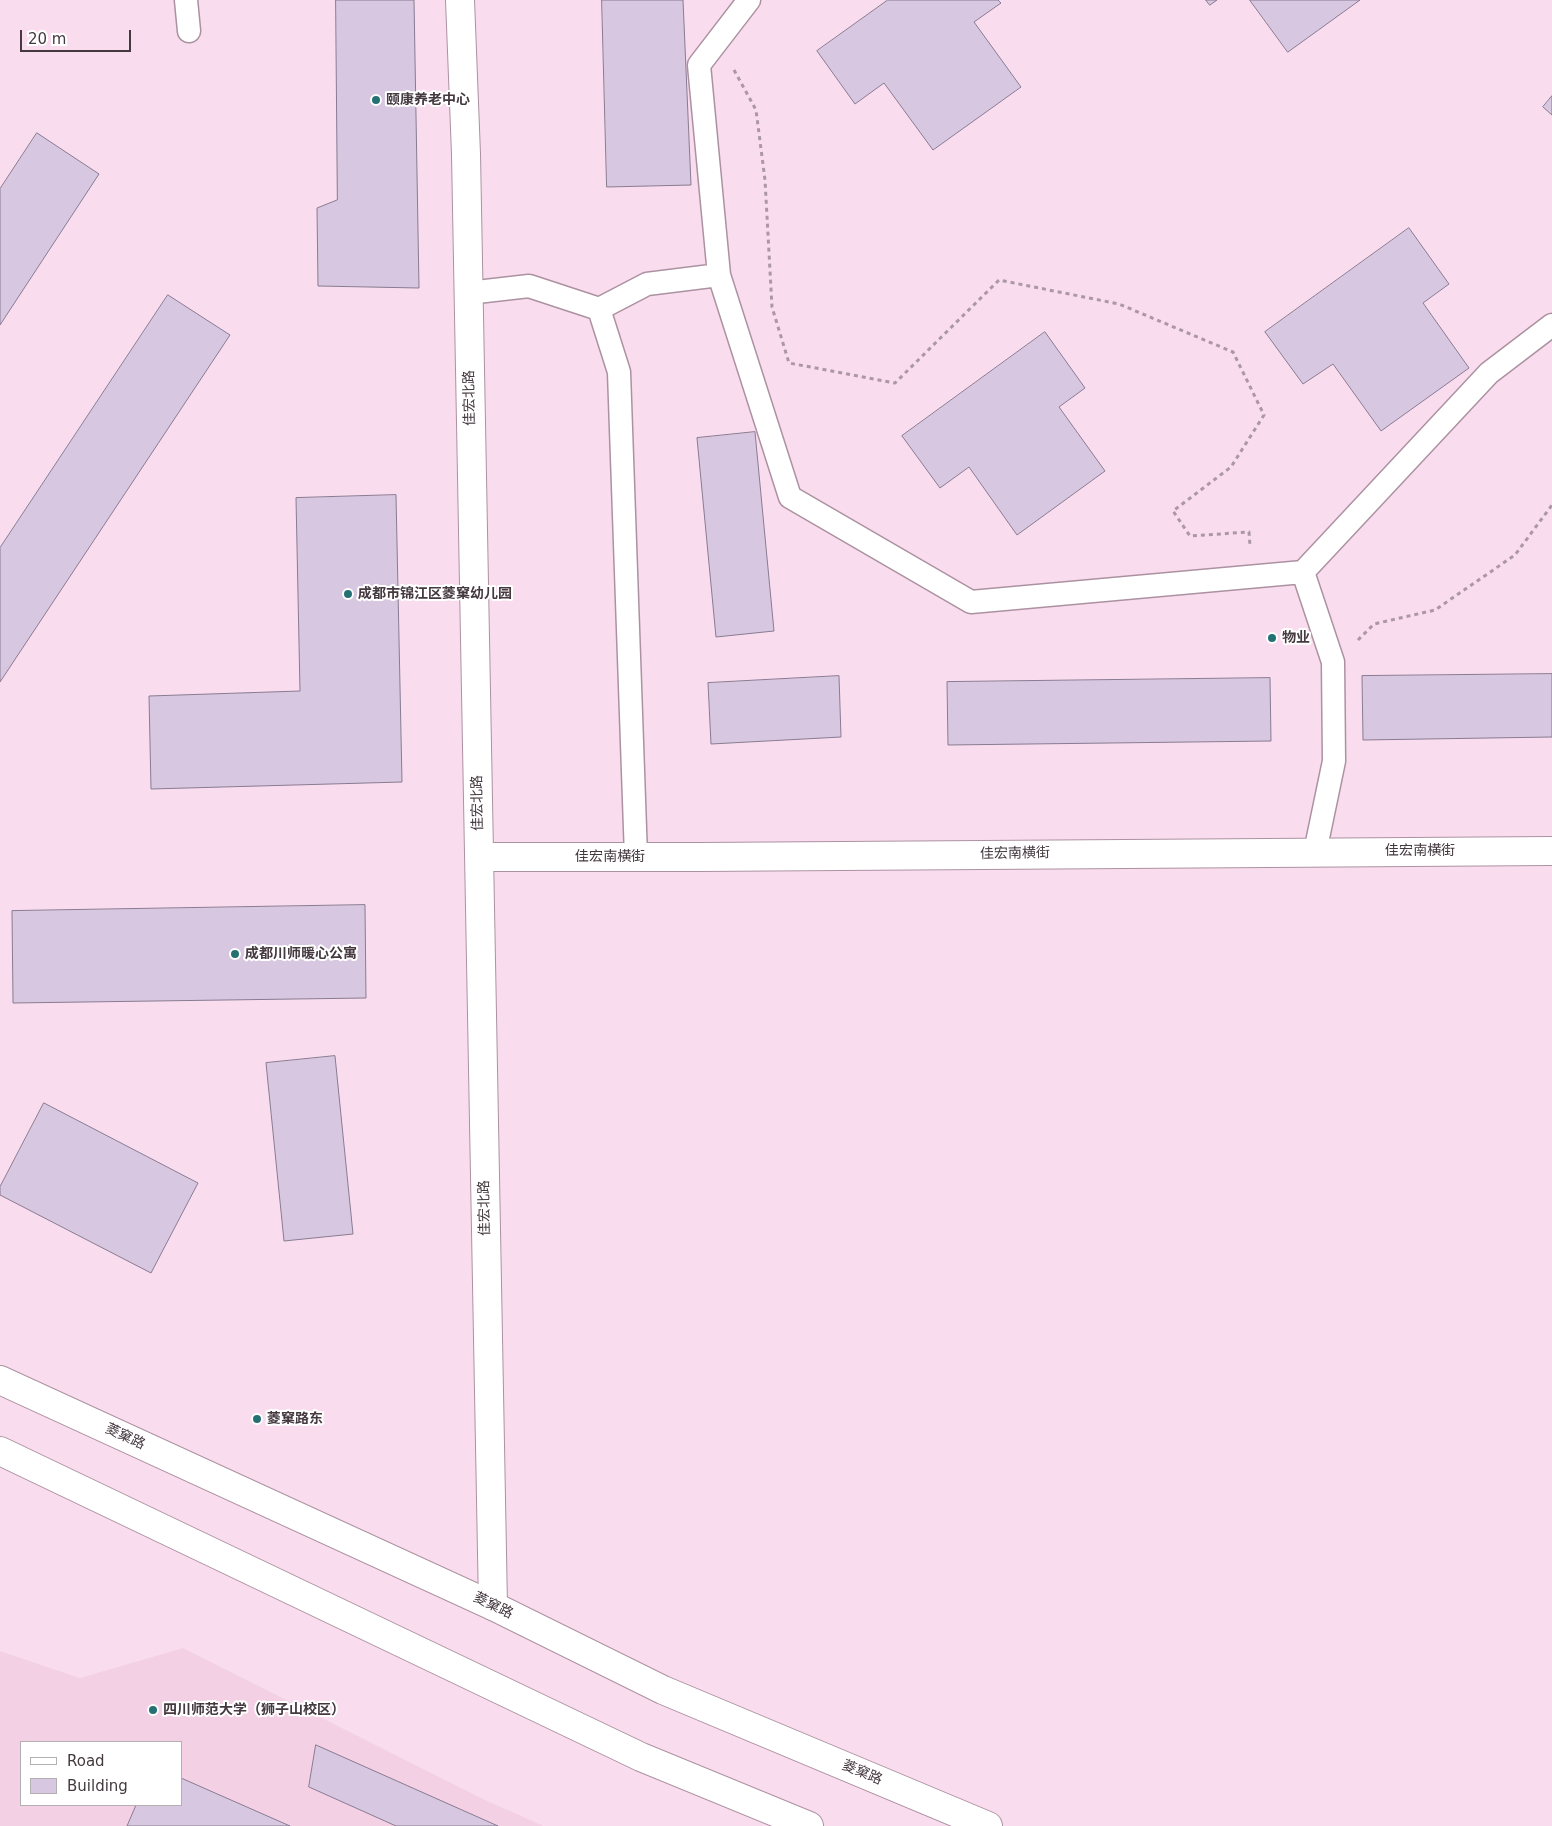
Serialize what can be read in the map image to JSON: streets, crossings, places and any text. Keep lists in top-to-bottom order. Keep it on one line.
{"streets":{"street":["佳宏北路","佳宏南横街","菱窠路"]},"crossings":[["佳宏北路","佳宏南横街"],["佳宏北路","菱窠路"]],"places":["颐康养老中心","成都市锦江区菱窠幼儿园","物业","成都川师暖心公寓","菱窠路东","四川师范大学（狮子山校区）"],"legend":["Road","Building"],"scale_bar":"20 m"}
